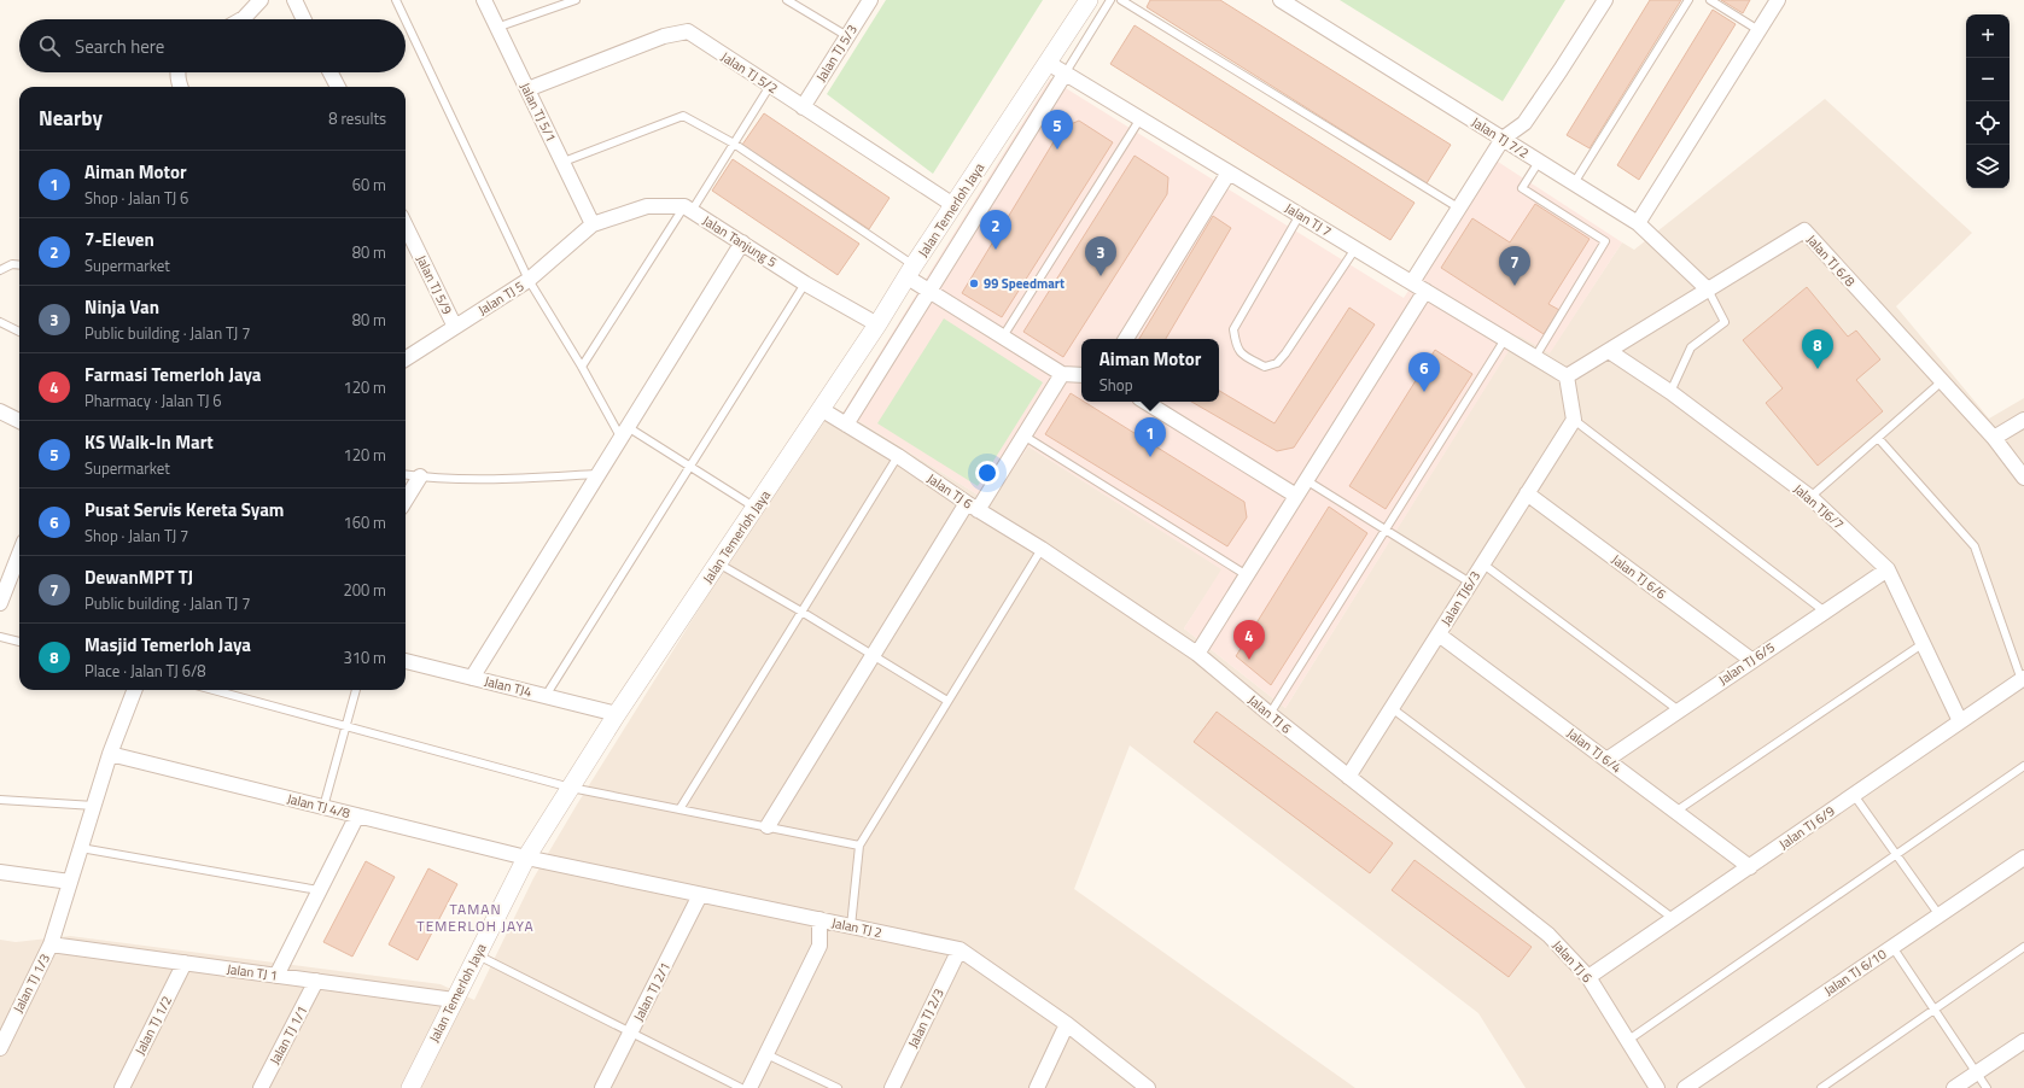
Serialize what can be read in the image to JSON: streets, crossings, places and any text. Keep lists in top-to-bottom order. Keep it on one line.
{"streets":{"street":["Jalan TJ 5/3","Jalan TJ 5/2","Jalan TJ 5/1","Jalan TJ 7/2","Jalan Temerloh Jaya","Jalan TJ 7","Jalan Tanjung 5","Jalan TJ 6/8","Jalan TJ 5/9","Jalan TJ 5","Jalan TJ 6","Jalan TJ6/7","Jalan TJ 6/6","Jalan TJ6/3","Jalan TJ 6/5","Jalan TJ4","Jalan TJ 6/4","Jalan TJ 4/8","Jalan TJ 6/9","Jalan TJ 2","Jalan TJ 1","Jalan TJ 6/10","Jalan TJ 1/3","Jalan TJ 2/1","Jalan TJ 2/3","Jalan TJ 1/2","Jalan TJ 1/1"]},"crossings":[["Jalan TJ 5/3","Jalan TJ 5/2"],["Jalan TJ 5/2","Jalan TJ 5/1"],["Jalan TJ 5/2","Jalan Temerloh Jaya"],["Jalan TJ 5/1","Jalan TJ 5"],["Jalan TJ 7/2","Jalan TJ 6/8"],["Jalan Temerloh Jaya","Jalan TJ 7"],["Jalan Temerloh Jaya","Jalan Tanjung 5"],["Jalan Temerloh Jaya","Jalan TJ 6"],["Jalan Temerloh Jaya","Jalan TJ4"],["Jalan Temerloh Jaya","Jalan TJ 4/8"],["Jalan Temerloh Jaya","Jalan TJ 2"],["Jalan Temerloh Jaya","Jalan TJ 1"],["Jalan TJ 7","Jalan TJ 6/8"],["Jalan TJ 6/8","Jalan TJ6/7"],["Jalan TJ 5/9","Jalan TJ 5"],["Jalan TJ 6","Jalan TJ6/3"],["Jalan TJ 6","Jalan TJ 6/9"],["Jalan TJ6/7","Jalan TJ 6/5"],["Jalan TJ6/7","Jalan TJ 6/9"],["Jalan TJ 6/6","Jalan TJ6/3"],["Jalan TJ 6/6","Jalan TJ 6/5"],["Jalan TJ6/3","Jalan TJ 6/4"],["Jalan TJ 6/5","Jalan TJ 6/4"],["Jalan TJ 6/4","Jalan TJ 6/9"],["Jalan TJ 4/8","Jalan TJ 2"],["Jalan TJ 4/8","Jalan TJ 1/3"],["Jalan TJ 2","Jalan TJ 2/1"],["Jalan TJ 2","Jalan TJ 2/3"],["Jalan TJ 1","Jalan TJ 1/3"],["Jalan TJ 1","Jalan TJ 1/2"],["Jalan TJ 1","Jalan TJ 1/1"]],"districts":["TAMAN TEMERLOH JAYA"],"places":["99 Speedmart"],"page":{"map_buttons":["+","−"],"search":"Search here","heading":["Nearby","8 results"],"pins":["5","2","3","7","8","6","1","4"],"list":[{"mark":"1","name":"Aiman Motor","note":"Shop · Jalan TJ 6","value":"60 m"},{"mark":"2","name":"7-Eleven","note":"Supermarket","value":"80 m"},{"mark":"3","name":"Ninja Van","note":"Public building · Jalan TJ 7","value":"80 m"},{"mark":"4","name":"Farmasi Temerloh Jaya","note":"Pharmacy · Jalan TJ 6","value":"120 m"},{"mark":"5","name":"KS Walk-In Mart","note":"Supermarket","value":"120 m"},{"mark":"6","name":"Pusat Servis Kereta Syam","note":"Shop · Jalan TJ 7","value":"160 m"},{"mark":"7","name":"DewanMPT TJ","note":"Public building · Jalan TJ 7","value":"200 m"},{"mark":"8","name":"Masjid Temerloh Jaya","note":"Place · Jalan TJ 6/8","value":"310 m"}],"popup":["Aiman Motor","Shop"]}}
